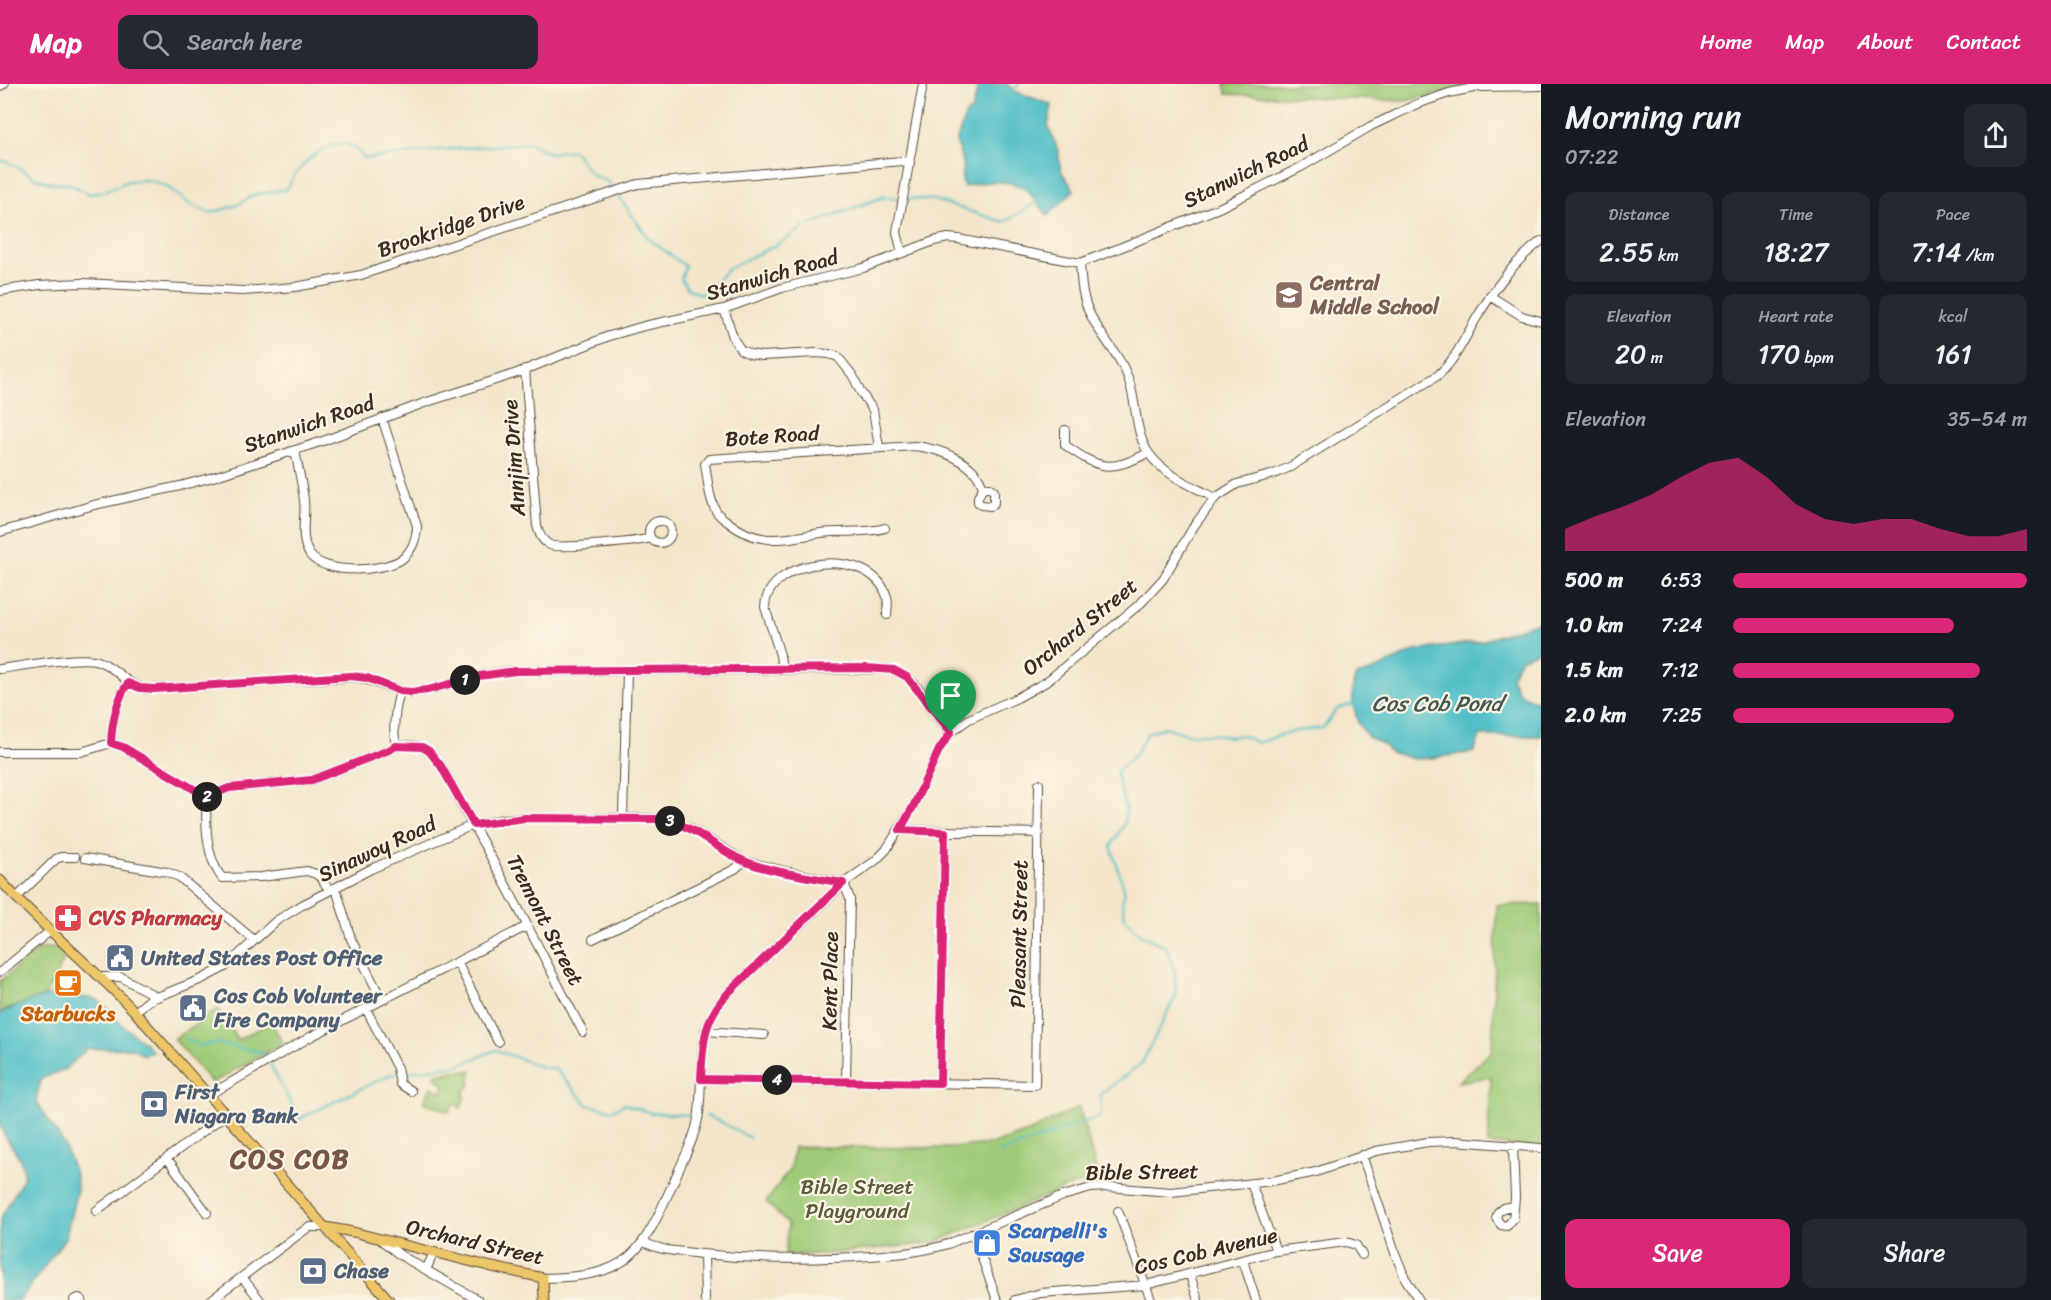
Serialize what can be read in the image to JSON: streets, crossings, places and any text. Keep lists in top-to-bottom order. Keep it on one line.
{"streets":{"main road":["Orchard Street"],"street":["Stanwich Road","Brookridge Drive","Bote Road","Annjim Drive","Sinawoy Road","Tremont Street","Pleasant Street","Kent Place","Bible Street","Cos Cob Avenue"]},"crossings":[["Stanwich Road","Annjim Drive"],["Orchard Street","Sinawoy Road"],["Orchard Street","Kent Place"],["Orchard Street","Bible Street"],["Sinawoy Road","Tremont Street"],["Sinawoy Road","Kent Place"]],"districts":["COS COB"],"water":["Cos Cob Pond"],"parks":["Bible Street Playground"],"places":{"school or university":["Central Middle School"],"pharmacy":["CVS Pharmacy"],"public building":["United States Post Office","Cos Cob Volunteer Fire Company"],"cafe":["Starbucks"],"bank":["First Niagara Bank","Chase"],"shop":["Scarpelli's Sausage"]},"page":{"header":"Map","search":"Search here","nav":["Home","Map","About","Contact"],"heading":["Morning run","07:22"],"stats":[["Distance","2.55 km"],["Time","18:27"],["Pace","7:14 /km"],["Elevation","20 m"],["Heart rate","170 bpm"],["kcal","161"]],"chart":["Elevation","35–54 m"],"list":[{"name":"500 m","note":"6:53"},{"name":"1.0 km","note":"7:24"},{"name":"1.5 km","note":"7:12"},{"name":"2.0 km","note":"7:25"}],"pins":["1","2","3","4"],"buttons":["Save","Share"]}}
